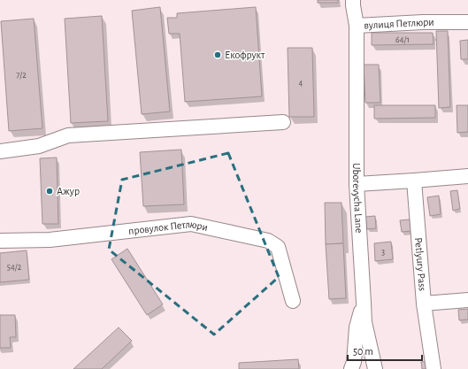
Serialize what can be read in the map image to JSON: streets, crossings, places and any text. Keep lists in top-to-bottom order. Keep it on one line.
{"streets":{"street":["вулиця Петлюри","Uborevycha Lane","провулок Петлюри","Petlyury Pass"]},"crossings":[["вулиця Петлюри","Uborevycha Lane"]],"places":["Екофрукт","Ажур"],"house_numbers":["64/1","7/2","4","3","54/2"],"scale_bar":"50 m"}
